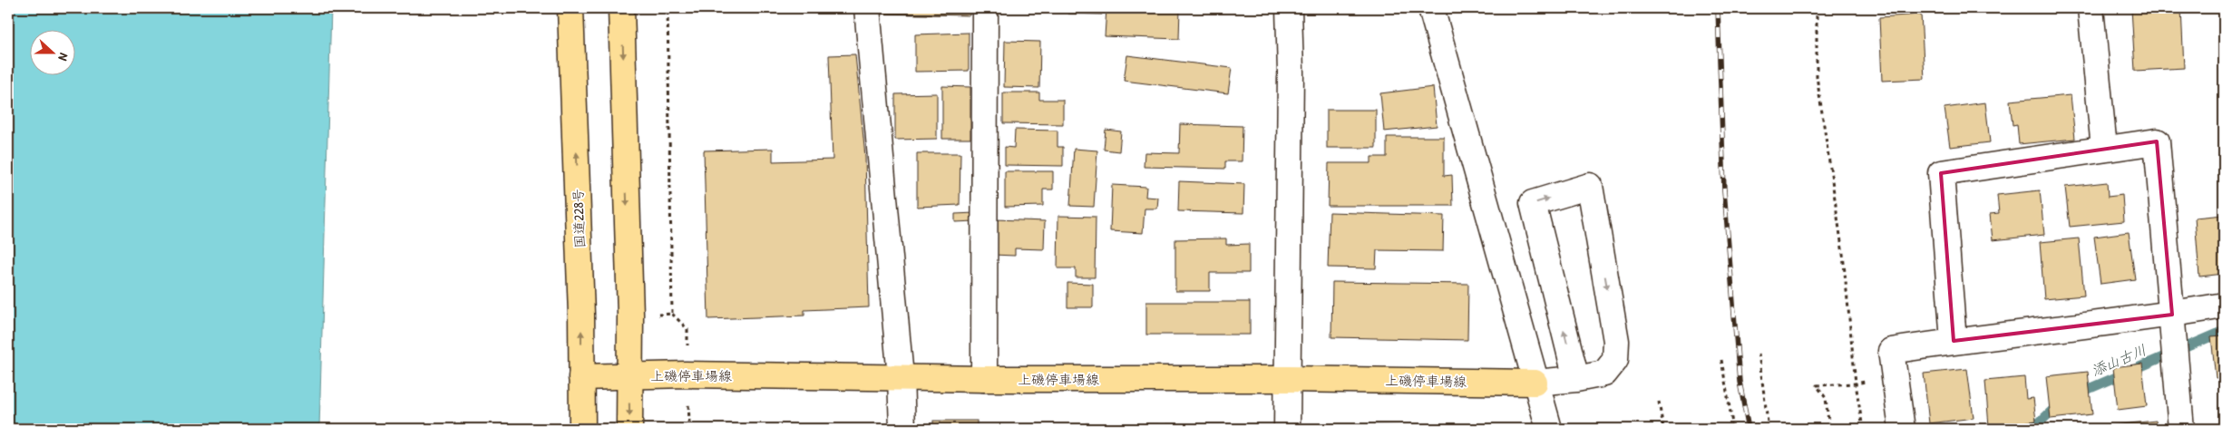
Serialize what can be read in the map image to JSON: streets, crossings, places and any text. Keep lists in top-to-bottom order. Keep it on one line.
{"streets":{"main road":["国道228号","上磯停車場線"]},"crossings":[["国道228号","上磯停車場線"]],"water":["添山古川"],"north":"right"}
